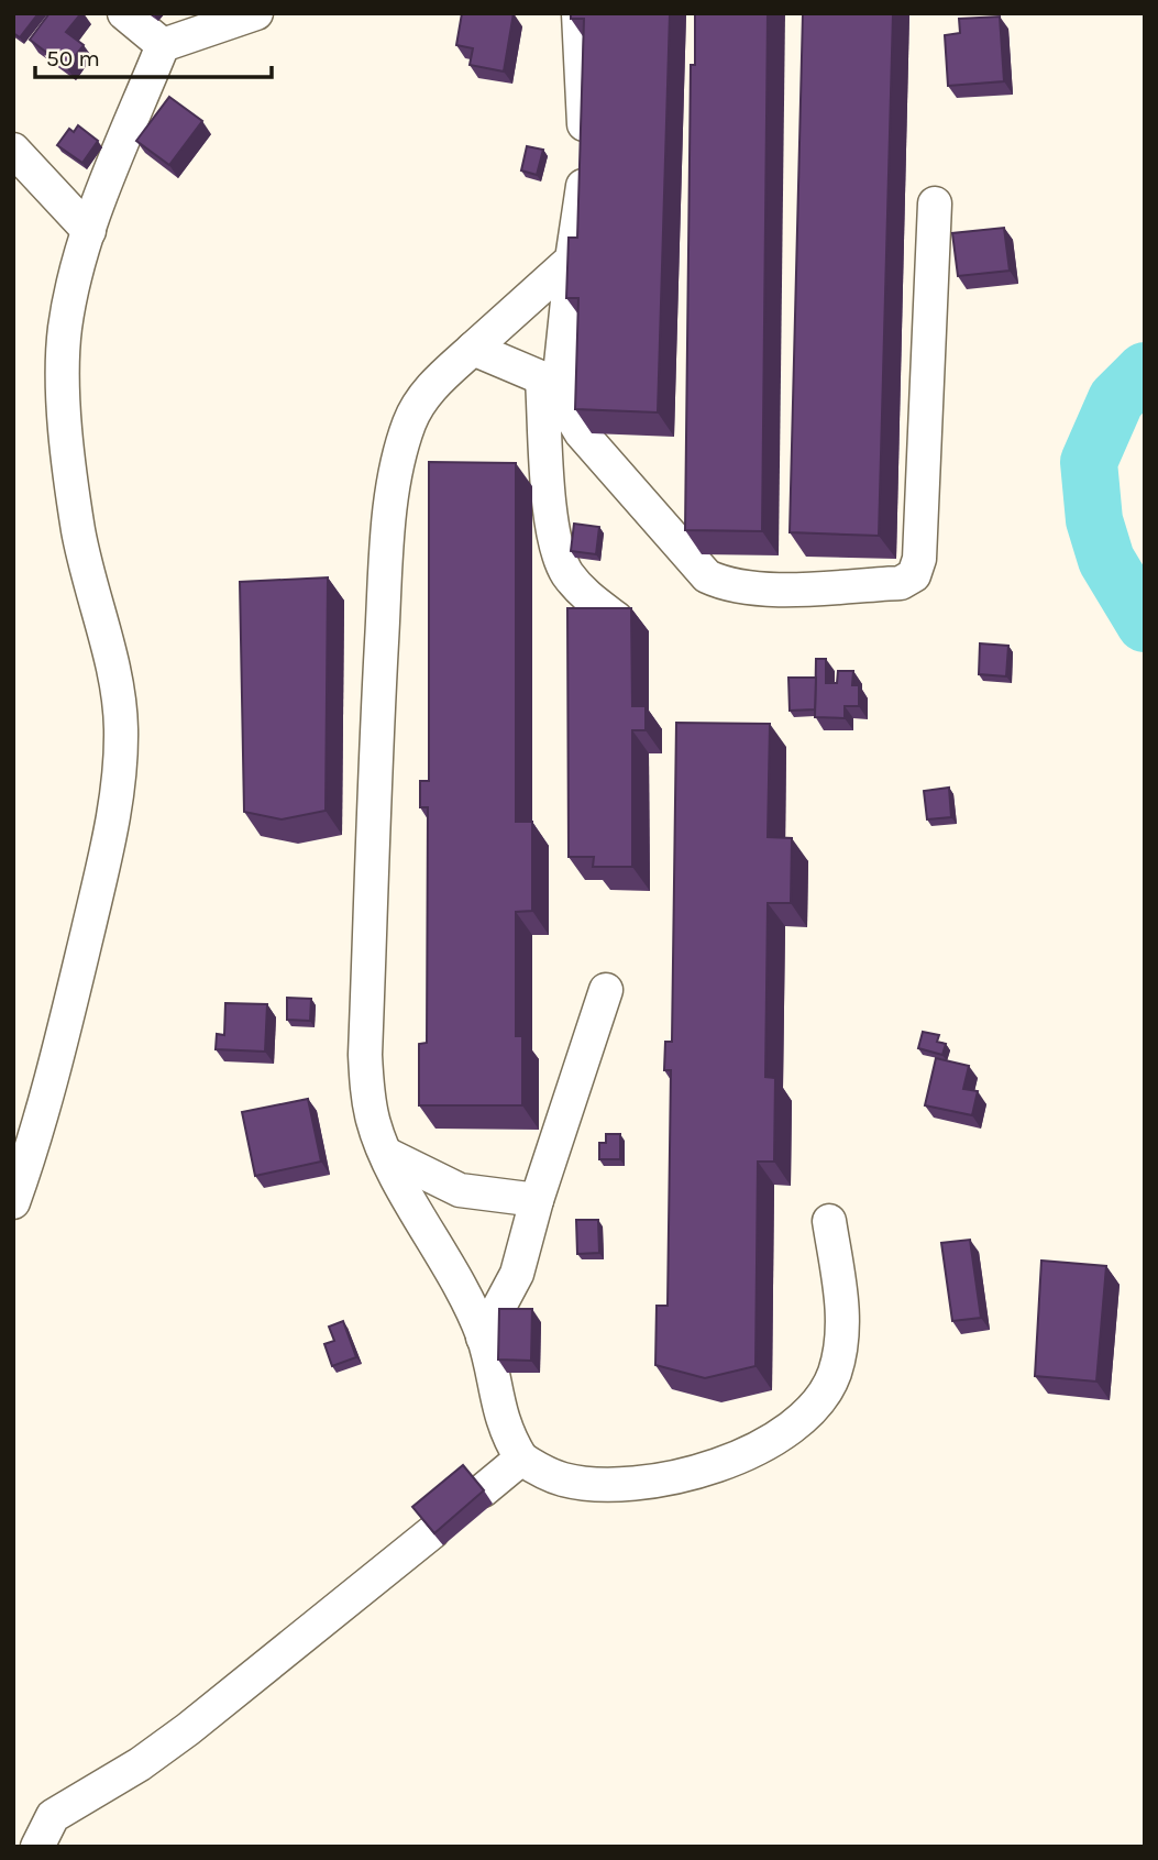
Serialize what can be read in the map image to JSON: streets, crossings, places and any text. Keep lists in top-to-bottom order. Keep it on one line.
{"scale_bar":"50 m"}
